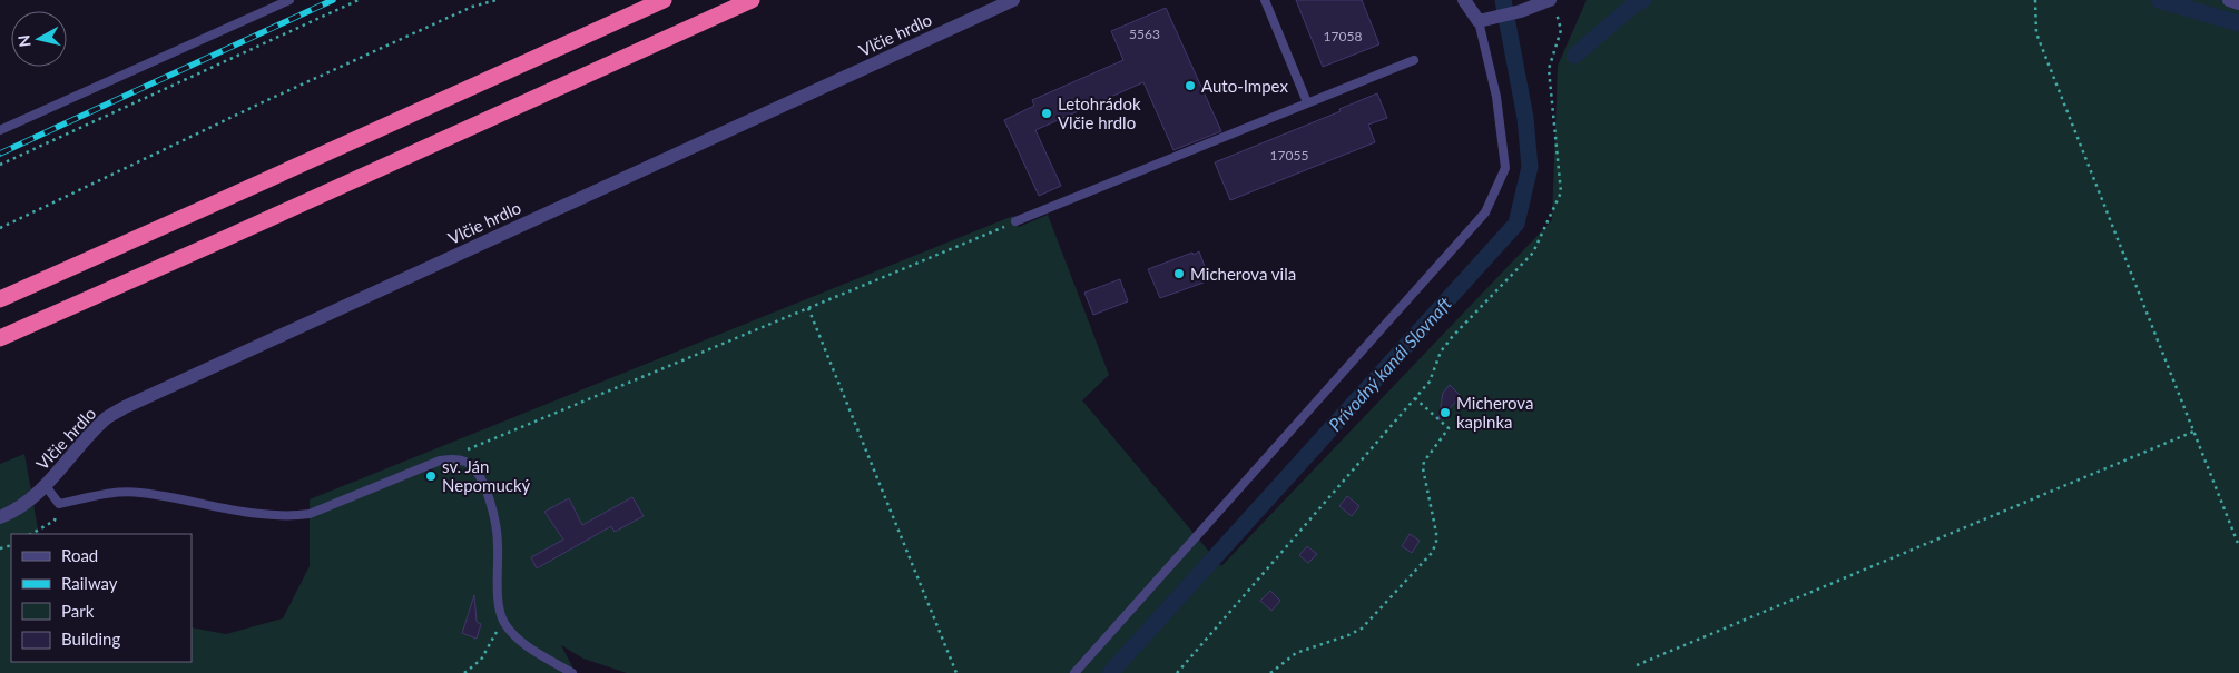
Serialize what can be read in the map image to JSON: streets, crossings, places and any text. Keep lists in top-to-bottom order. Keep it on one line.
{"streets":{"street":["Vlčie hrdlo"]},"water":["Prívodný kanál Slovnaft"],"places":["Auto-Impex","Letohrádok Vlčie hrdlo","Micherova vila","Micherova kaplnka","sv. Ján Nepomucký"],"house_numbers":["5563","17058","17055"],"legend":["Road","Railway","Park","Building"],"north":"left"}
